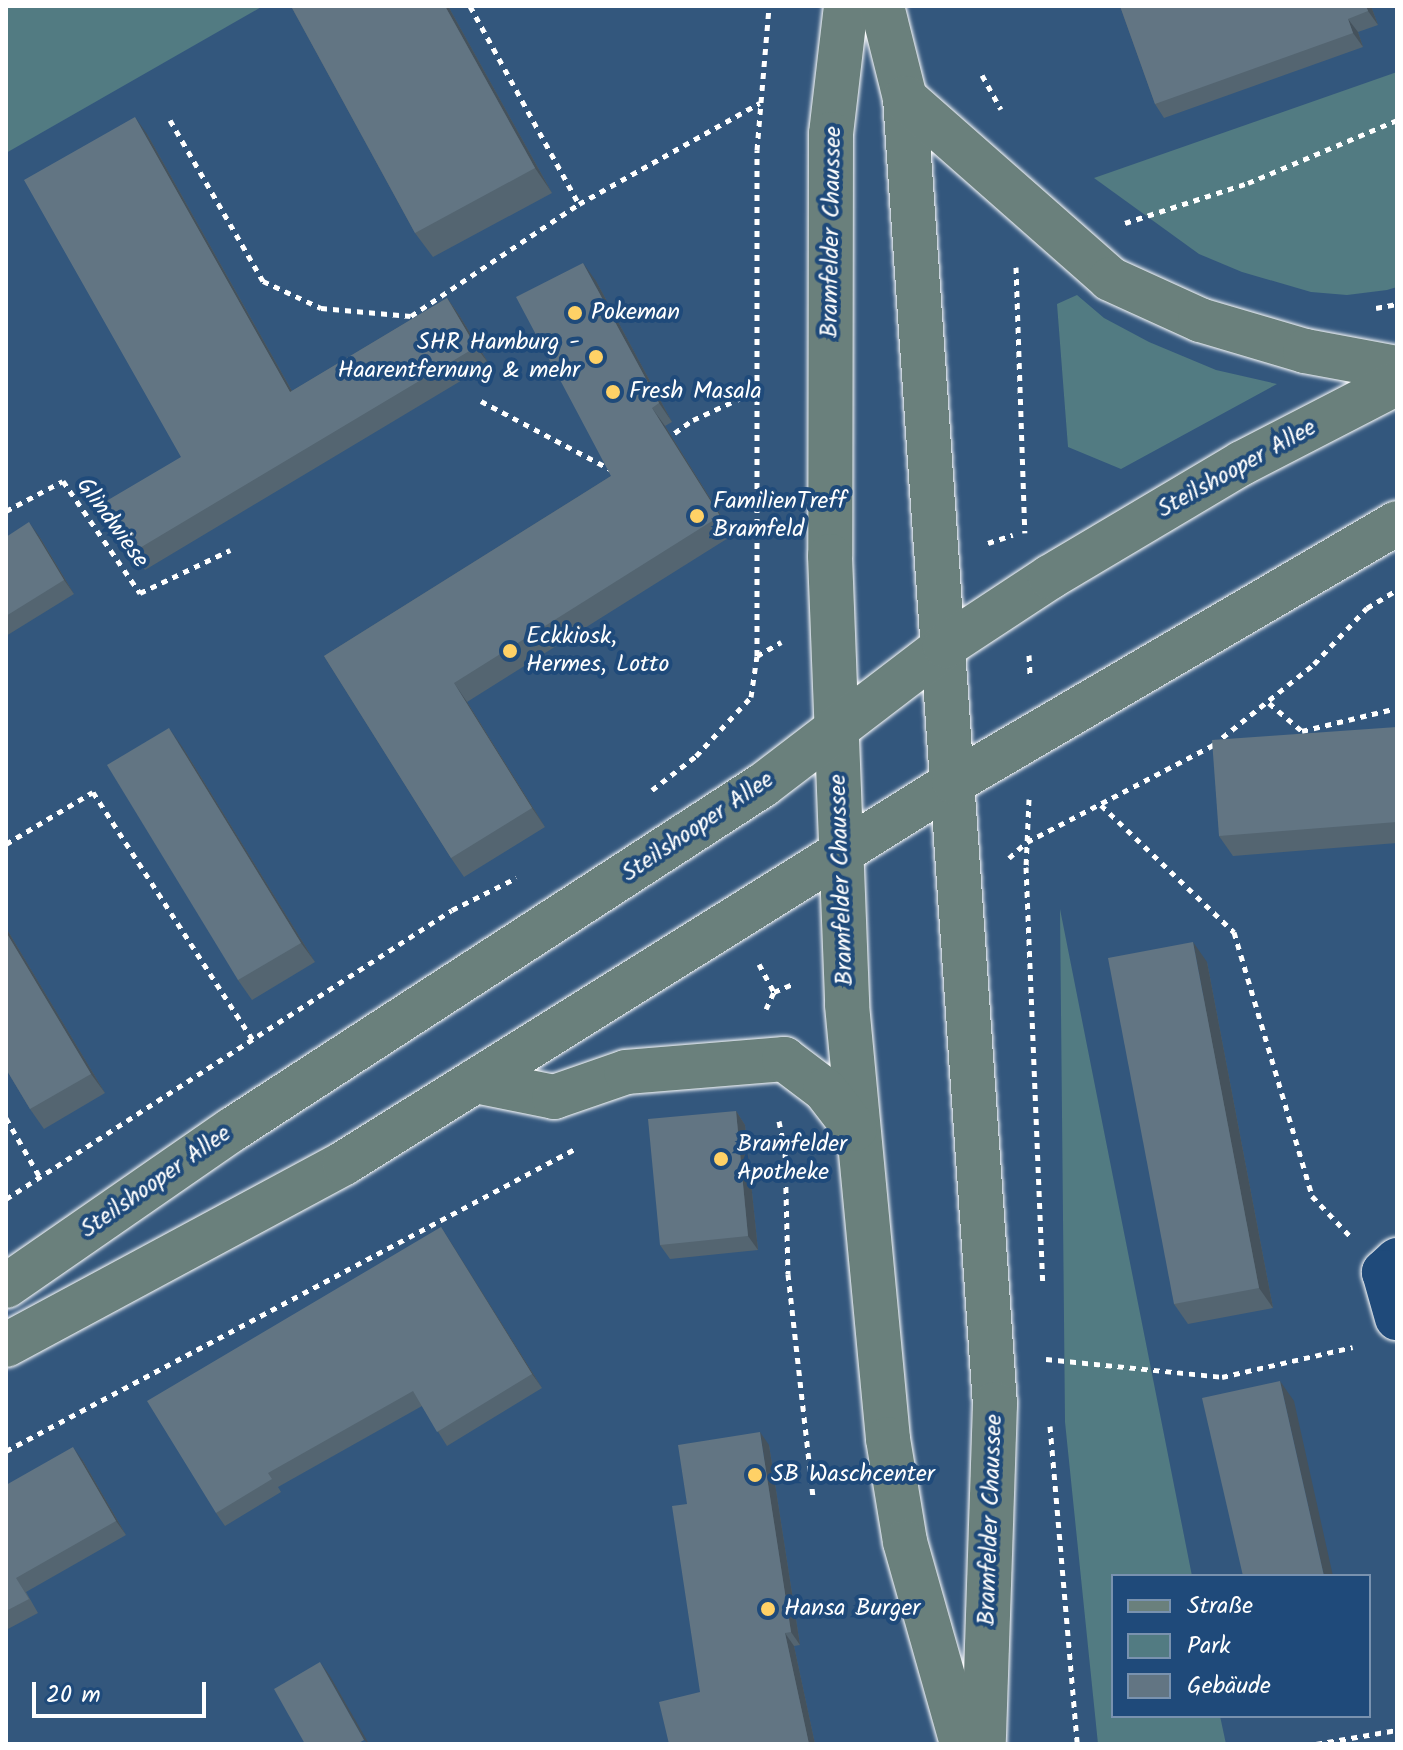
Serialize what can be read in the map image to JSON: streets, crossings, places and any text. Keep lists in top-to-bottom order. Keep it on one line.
{"streets":{"main road":["Bramfelder Chaussee","Steilshooper Allee"],"path":["Glindwiese"]},"crossings":[["Bramfelder Chaussee","Steilshooper Allee"]],"places":["Pokeman","SHR Hamburg - Haarentfernung & mehr","Fresh Masala","FamilienTreff Bramfeld","Eckkiosk, Hermes, Lotto","Bramfelder Apotheke","SB Waschcenter","Hansa Burger"],"legend":["Straße","Park","Gebäude"],"scale_bar":"20 m"}
